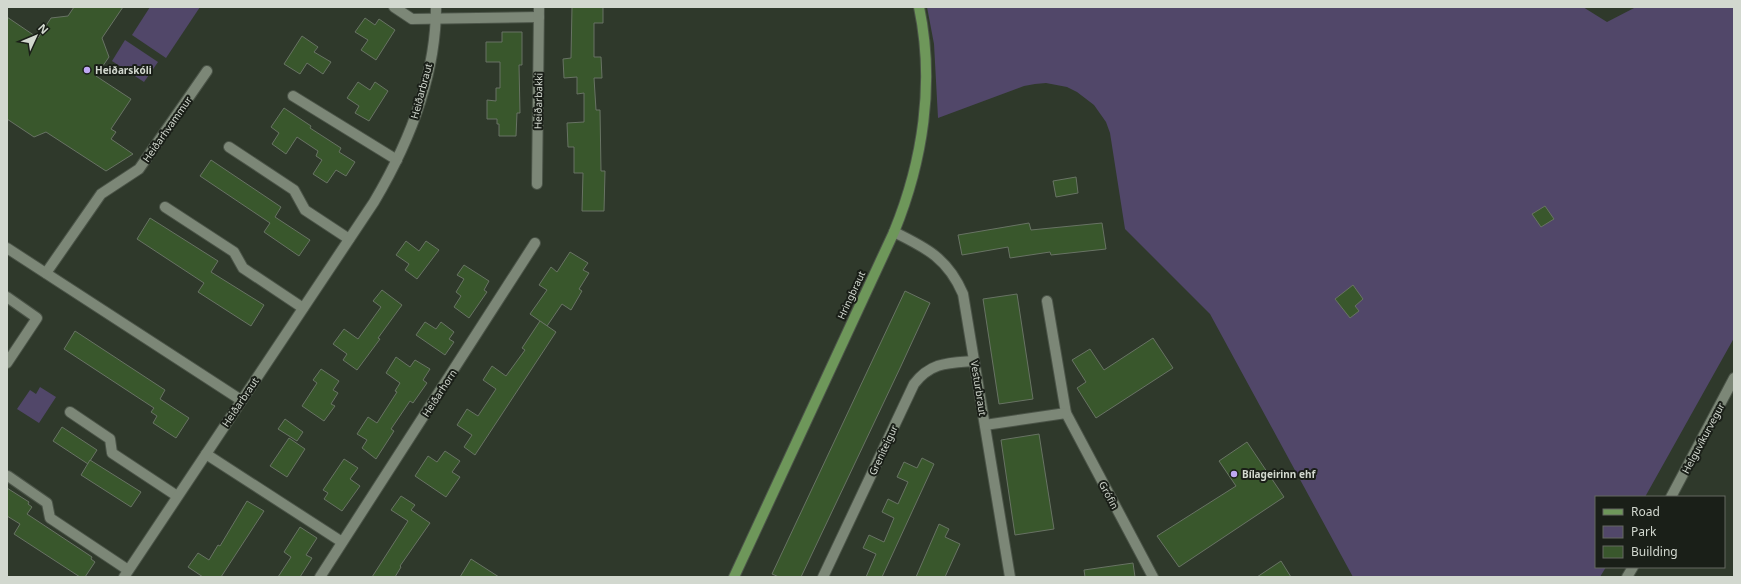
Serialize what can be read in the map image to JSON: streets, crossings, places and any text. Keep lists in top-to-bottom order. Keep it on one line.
{"streets":{"main road":["Hringbraut"],"street":["Heiðarbraut","Heiðarbakki","Heiðarhvammur","Vesturbraut","Heiðarhorn","Helguvíkurvegur","Greniteigur","Grófin"]},"crossings":[["Heiðarbraut","Heiðarbakki"],["Hringbraut","Vesturbraut"],["Vesturbraut","Greniteigur"]],"places":["Heiðarskóli","Bílageirinn ehf"],"legend":["Road","Park","Building"],"north":"top right"}
